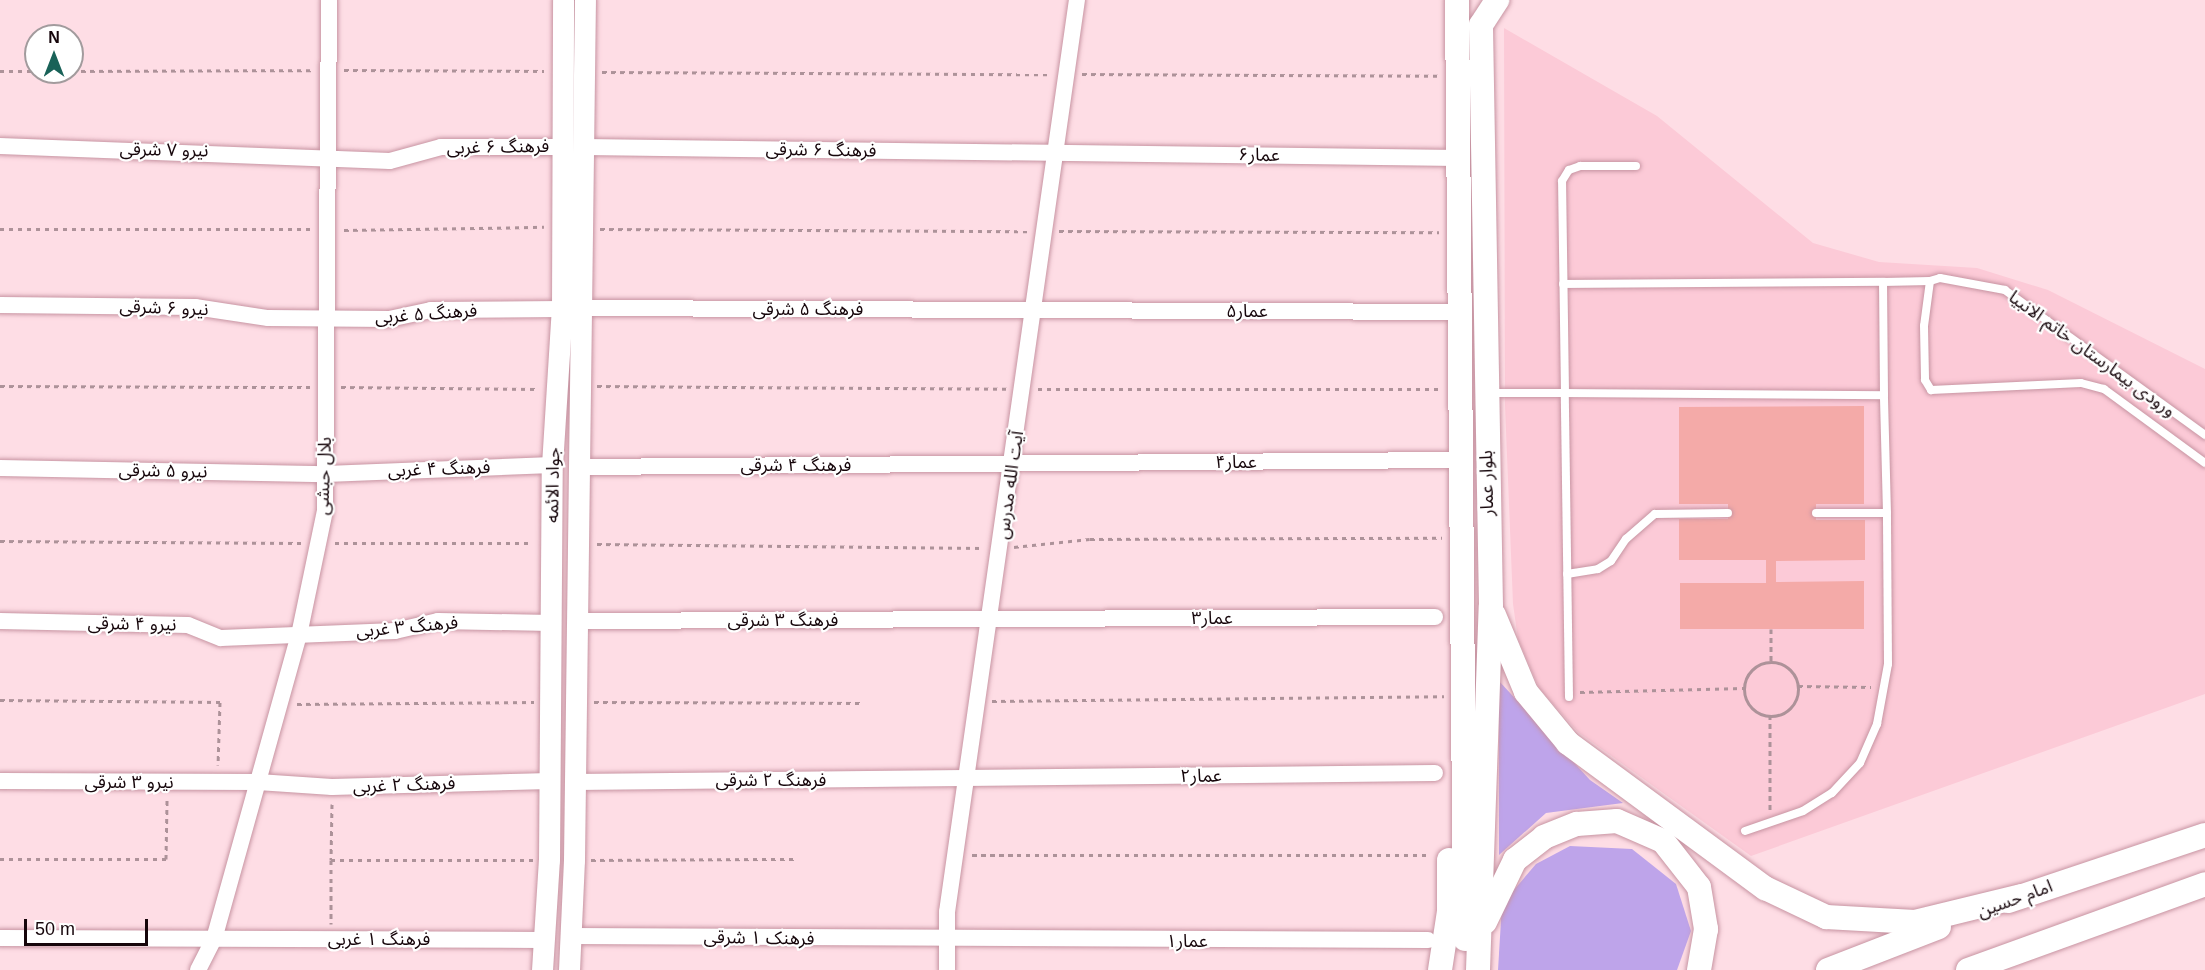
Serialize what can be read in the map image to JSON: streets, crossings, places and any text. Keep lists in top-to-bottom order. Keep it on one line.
{"streets":{"main road":["بلوار عمار","امام حسین"],"street":["فرهنگ ۶ غربی","نیرو ۷ شرقی","فرهنگ ۶ شرقی","عمار۶","نیرو ۶ شرقی","فرهنگ ۵ شرقی","عمار۵","فرهنگ ۵ غربی","عمار۴","فرهنگ ۴ شرقی","فرهنگ ۴ غربی","نیرو ۵ شرقی","بلال حبشی","جواد الائمه","آیت الله مدرس","عمار۳","فرهنگ ۳ شرقی","نیرو ۴ شرقی","فرهنگ ۳ غربی","عمار۲","فرهنگ ۲ شرقی","نیرو ۳ شرقی","فرهنگ ۲ غربی","فرهنک ۱ شرقی","فرهنگ ۱ غربی","عمار۱"],"lane":["ورودی بیمارستان خاتم الانبیا"]},"crossings":[["فرهنگ ۶ غربی","نیرو ۷ شرقی"],["فرهنگ ۶ غربی","فرهنگ ۶ شرقی"],["فرهنگ ۶ غربی","بلال حبشی"],["فرهنگ ۶ غربی","جواد الائمه"],["نیرو ۷ شرقی","بلال حبشی"],["فرهنگ ۶ شرقی","عمار۶"],["فرهنگ ۶ شرقی","جواد الائمه"],["فرهنگ ۶ شرقی","آیت الله مدرس"],["عمار۶","بلوار عمار"],["عمار۶","آیت الله مدرس"],["نیرو ۶ شرقی","فرهنگ ۵ غربی"],["نیرو ۶ شرقی","بلال حبشی"],["فرهنگ ۵ شرقی","عمار۵"],["فرهنگ ۵ شرقی","فرهنگ ۵ غربی"],["فرهنگ ۵ شرقی","جواد الائمه"],["فرهنگ ۵ شرقی","آیت الله مدرس"],["عمار۵","بلوار عمار"],["عمار۵","آیت الله مدرس"],["فرهنگ ۵ غربی","بلال حبشی"],["فرهنگ ۵ غربی","جواد الائمه"],["عمار۴","فرهنگ ۴ شرقی"],["عمار۴","بلوار عمار"],["عمار۴","آیت الله مدرس"],["فرهنگ ۴ شرقی","جواد الائمه"],["فرهنگ ۴ شرقی","آیت الله مدرس"],["فرهنگ ۴ غربی","نیرو ۵ شرقی"],["فرهنگ ۴ غربی","بلال حبشی"],["فرهنگ ۴ غربی","جواد الائمه"],["نیرو ۵ شرقی","بلال حبشی"],["بلال حبشی","نیرو ۴ شرقی"],["بلال حبشی","فرهنگ ۳ غربی"],["بلال حبشی","نیرو ۳ شرقی"],["بلال حبشی","فرهنگ ۲ غربی"],["بلال حبشی","فرهنگ ۱ غربی"],["جواد الائمه","فرهنگ ۳ شرقی"],["جواد الائمه","فرهنگ ۳ غربی"],["جواد الائمه","فرهنگ ۲ شرقی"],["جواد الائمه","فرهنگ ۲ غربی"],["جواد الائمه","فرهنک ۱ شرقی"],["جواد الائمه","فرهنگ ۱ غربی"],["آیت الله مدرس","عمار۳"],["آیت الله مدرس","فرهنگ ۳ شرقی"],["آیت الله مدرس","عمار۲"],["آیت الله مدرس","فرهنگ ۲ شرقی"],["آیت الله مدرس","فرهنک ۱ شرقی"],["آیت الله مدرس","عمار۱"],["عمار۳","فرهنگ ۳ شرقی"],["نیرو ۴ شرقی","فرهنگ ۳ غربی"],["عمار۲","فرهنگ ۲ شرقی"],["نیرو ۳ شرقی","فرهنگ ۲ غربی"],["فرهنک ۱ شرقی","عمار۱"]],"scale_bar":"50 m","north":"top"}
